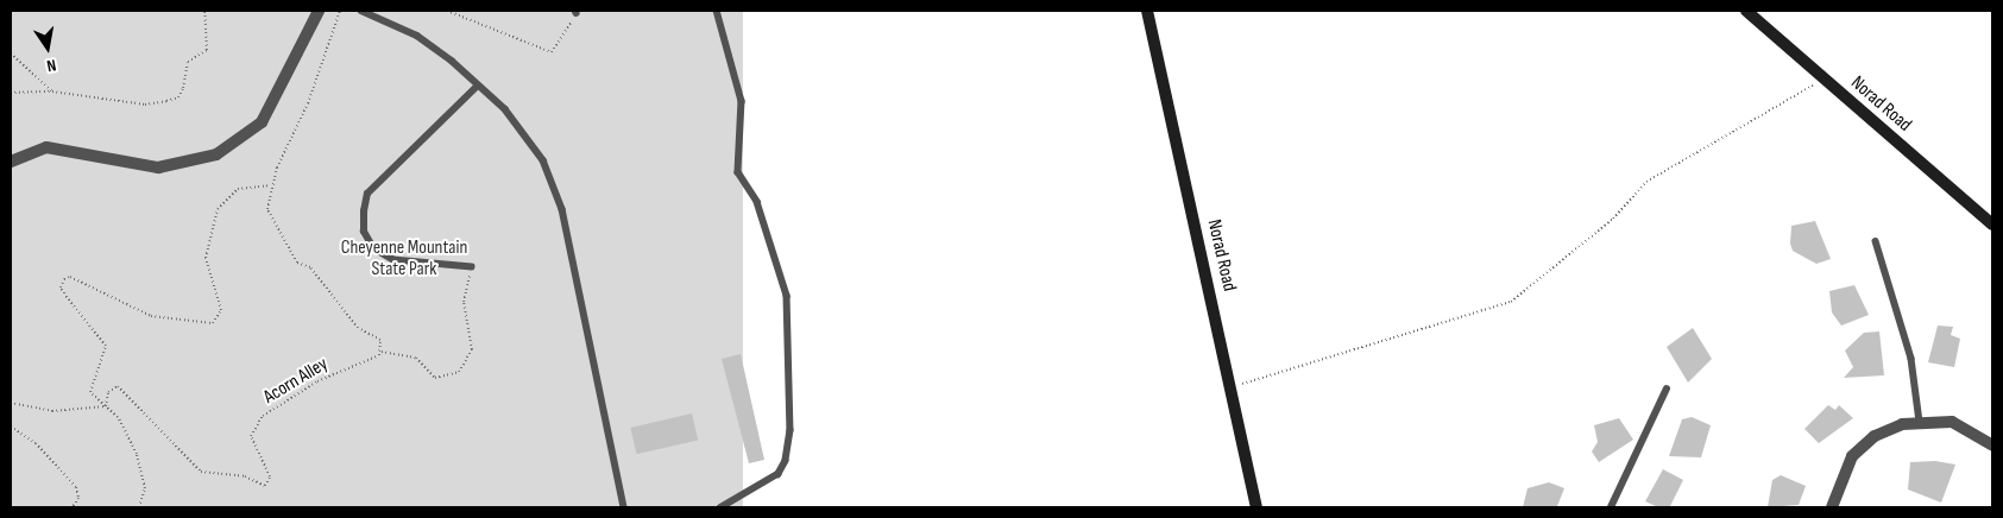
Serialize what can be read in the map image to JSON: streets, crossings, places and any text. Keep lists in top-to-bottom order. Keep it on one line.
{"streets":{"street":["Norad Road"],"path":["Acorn Alley"]},"parks":["Cheyenne Mountain State Park"],"north":"bottom"}
